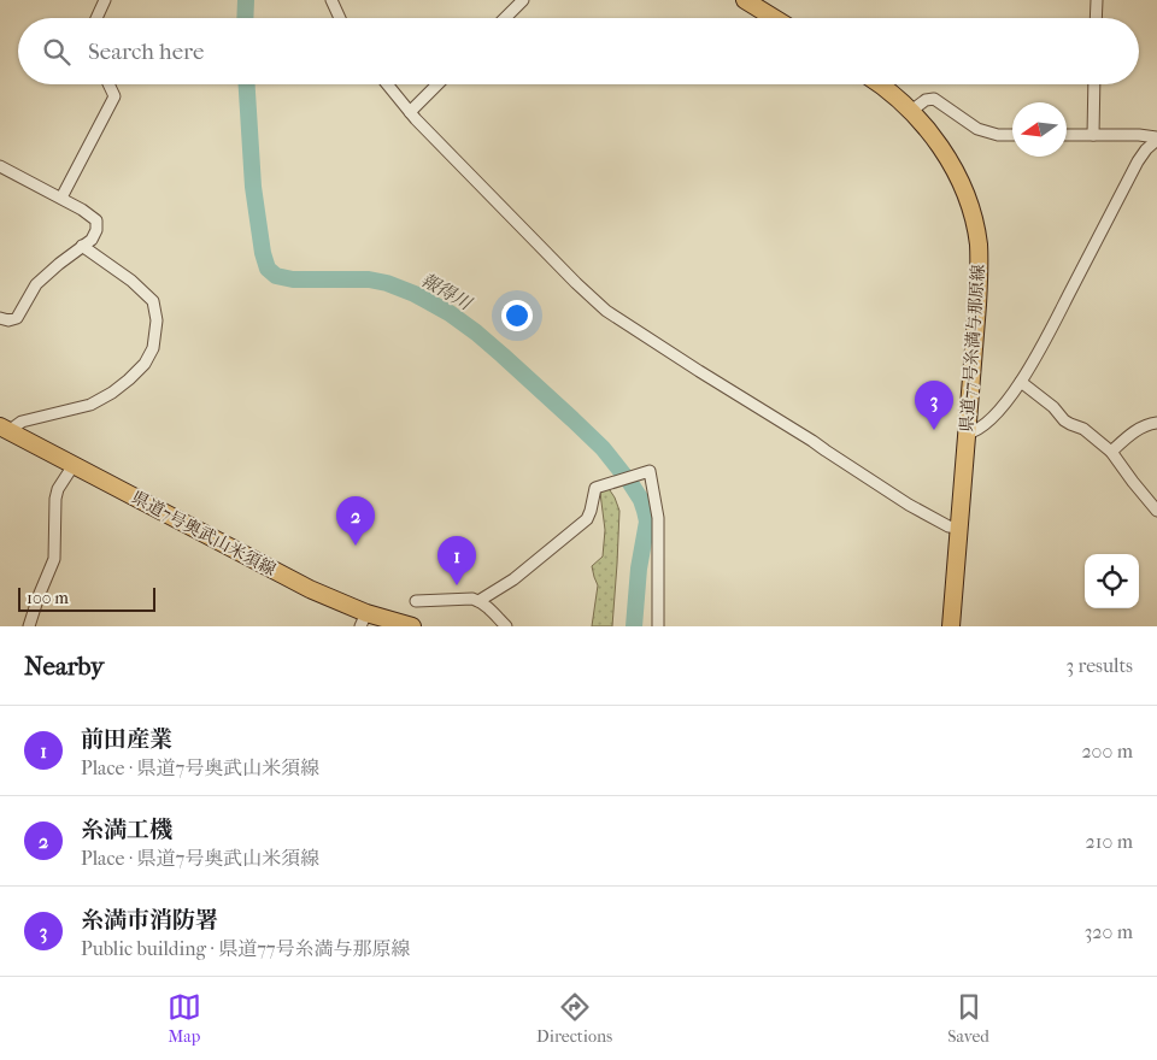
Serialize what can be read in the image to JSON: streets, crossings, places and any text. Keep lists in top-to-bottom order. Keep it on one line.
{"streets":{"main road":["県道77号糸満与那原線","県道7号奥武山米須線"]},"water":["報得川"],"scale_bar":"100 m","north":"left","page":{"search":"Search here","pins":["3","2","1"],"scale":"100 m","heading":["Nearby","3 results"],"list":[{"mark":"1","name":"前田産業","note":"Place · 県道7号奥武山米須線","value":"200 m"},{"mark":"2","name":"糸満工機","note":"Place · 県道7号奥武山米須線","value":"210 m"},{"mark":"3","name":"糸満市消防署","note":"Public building · 県道77号糸満与那原線","value":"320 m"}],"nav":["Map","Directions","Saved"]}}
